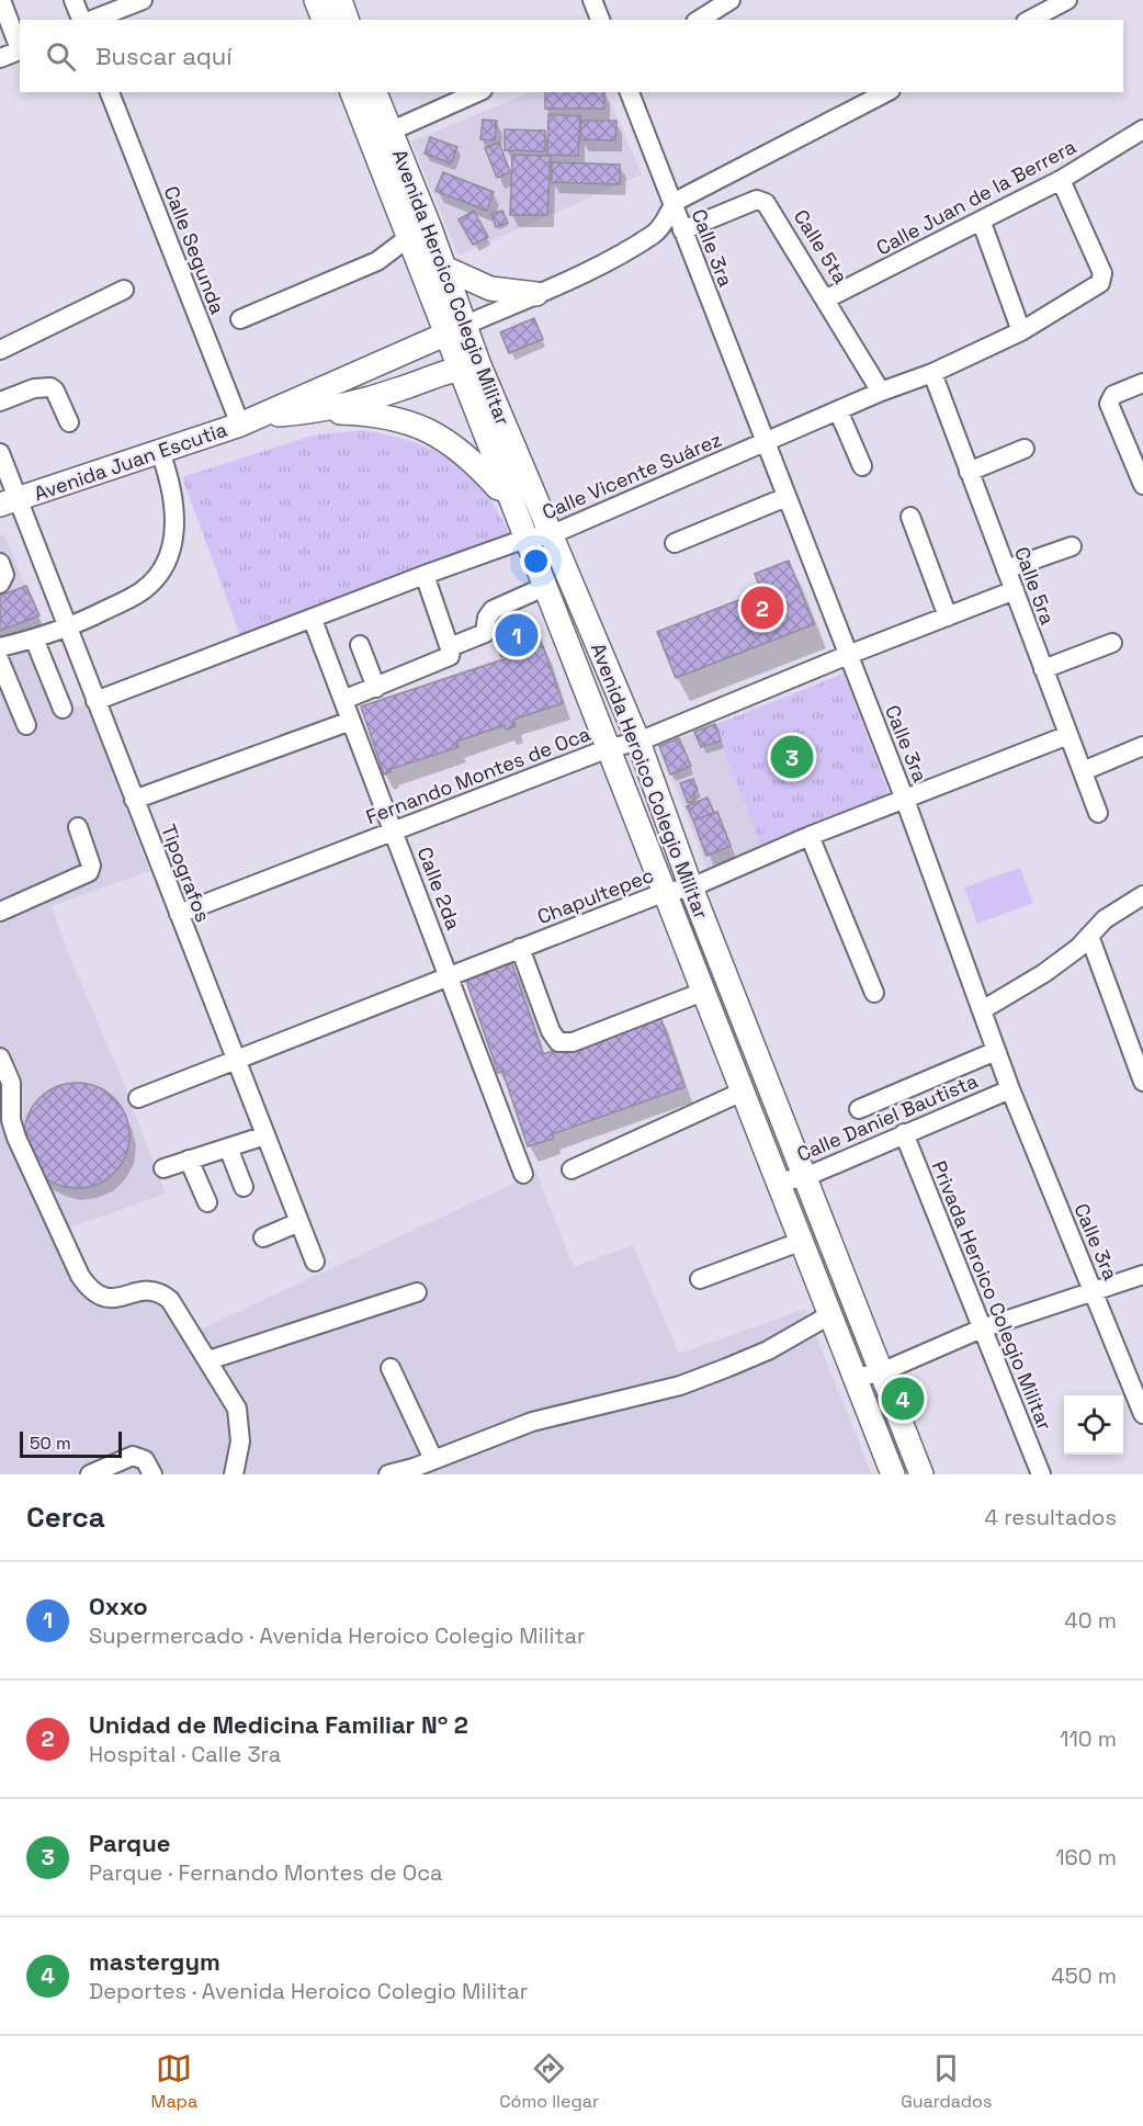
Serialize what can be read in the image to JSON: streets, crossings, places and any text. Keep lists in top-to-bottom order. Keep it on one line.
{"streets":{"main road":["Avenida Heroico Colegio Militar","Avenida Juan Escutia"],"street":["Calle Juan de la Berrera","Calle 5ta","Calle 3ra","Calle Segunda","Calle Vicente Suárez","Calle 5ra","Fernando Montes de Oca","Tipografos","Calle 2da","Chapultepec","Calle Daniel Bautista","Privada Heroico Colegio Militar"]},"crossings":[["Calle Juan de la Berrera","Calle 5ta"],["Calle Juan de la Berrera","Calle Vicente Suárez"],["Calle 5ta","Calle 3ra"],["Calle 5ta","Calle Vicente Suárez"],["Calle 3ra","Calle Vicente Suárez"],["Calle 3ra","Fernando Montes de Oca"],["Calle 3ra","Chapultepec"],["Calle 3ra","Calle Daniel Bautista"],["Calle Segunda","Avenida Juan Escutia"],["Avenida Heroico Colegio Militar","Avenida Juan Escutia"],["Avenida Heroico Colegio Militar","Calle Vicente Suárez"],["Avenida Heroico Colegio Militar","Fernando Montes de Oca"],["Avenida Heroico Colegio Militar","Chapultepec"],["Avenida Heroico Colegio Militar","Calle Daniel Bautista"],["Avenida Juan Escutia","Tipografos"],["Calle Vicente Suárez","Calle 5ra"],["Calle Vicente Suárez","Tipografos"],["Calle Vicente Suárez","Calle 2da"],["Calle 5ra","Fernando Montes de Oca"],["Calle 5ra","Chapultepec"],["Fernando Montes de Oca","Tipografos"],["Fernando Montes de Oca","Calle 2da"],["Tipografos","Chapultepec"],["Calle 2da","Chapultepec"],["Calle Daniel Bautista","Privada Heroico Colegio Militar"]],"scale_bar":"50 m","page":{"search":"Buscar aquí","pins":["2","1","3","4"],"scale":"50 m","heading":["Cerca","4 resultados"],"list":[{"mark":"1","name":"Oxxo","note":"Supermercado · Avenida Heroico Colegio Militar","value":"40 m"},{"mark":"2","name":"Unidad de Medicina Familiar Nº 2","note":"Hospital · Calle 3ra","value":"110 m"},{"mark":"3","name":"Parque","note":"Parque · Fernando Montes de Oca","value":"160 m"},{"mark":"4","name":"mastergym","note":"Deportes · Avenida Heroico Colegio Militar","value":"450 m"}],"nav":["Mapa","Cómo llegar","Guardados"]}}
